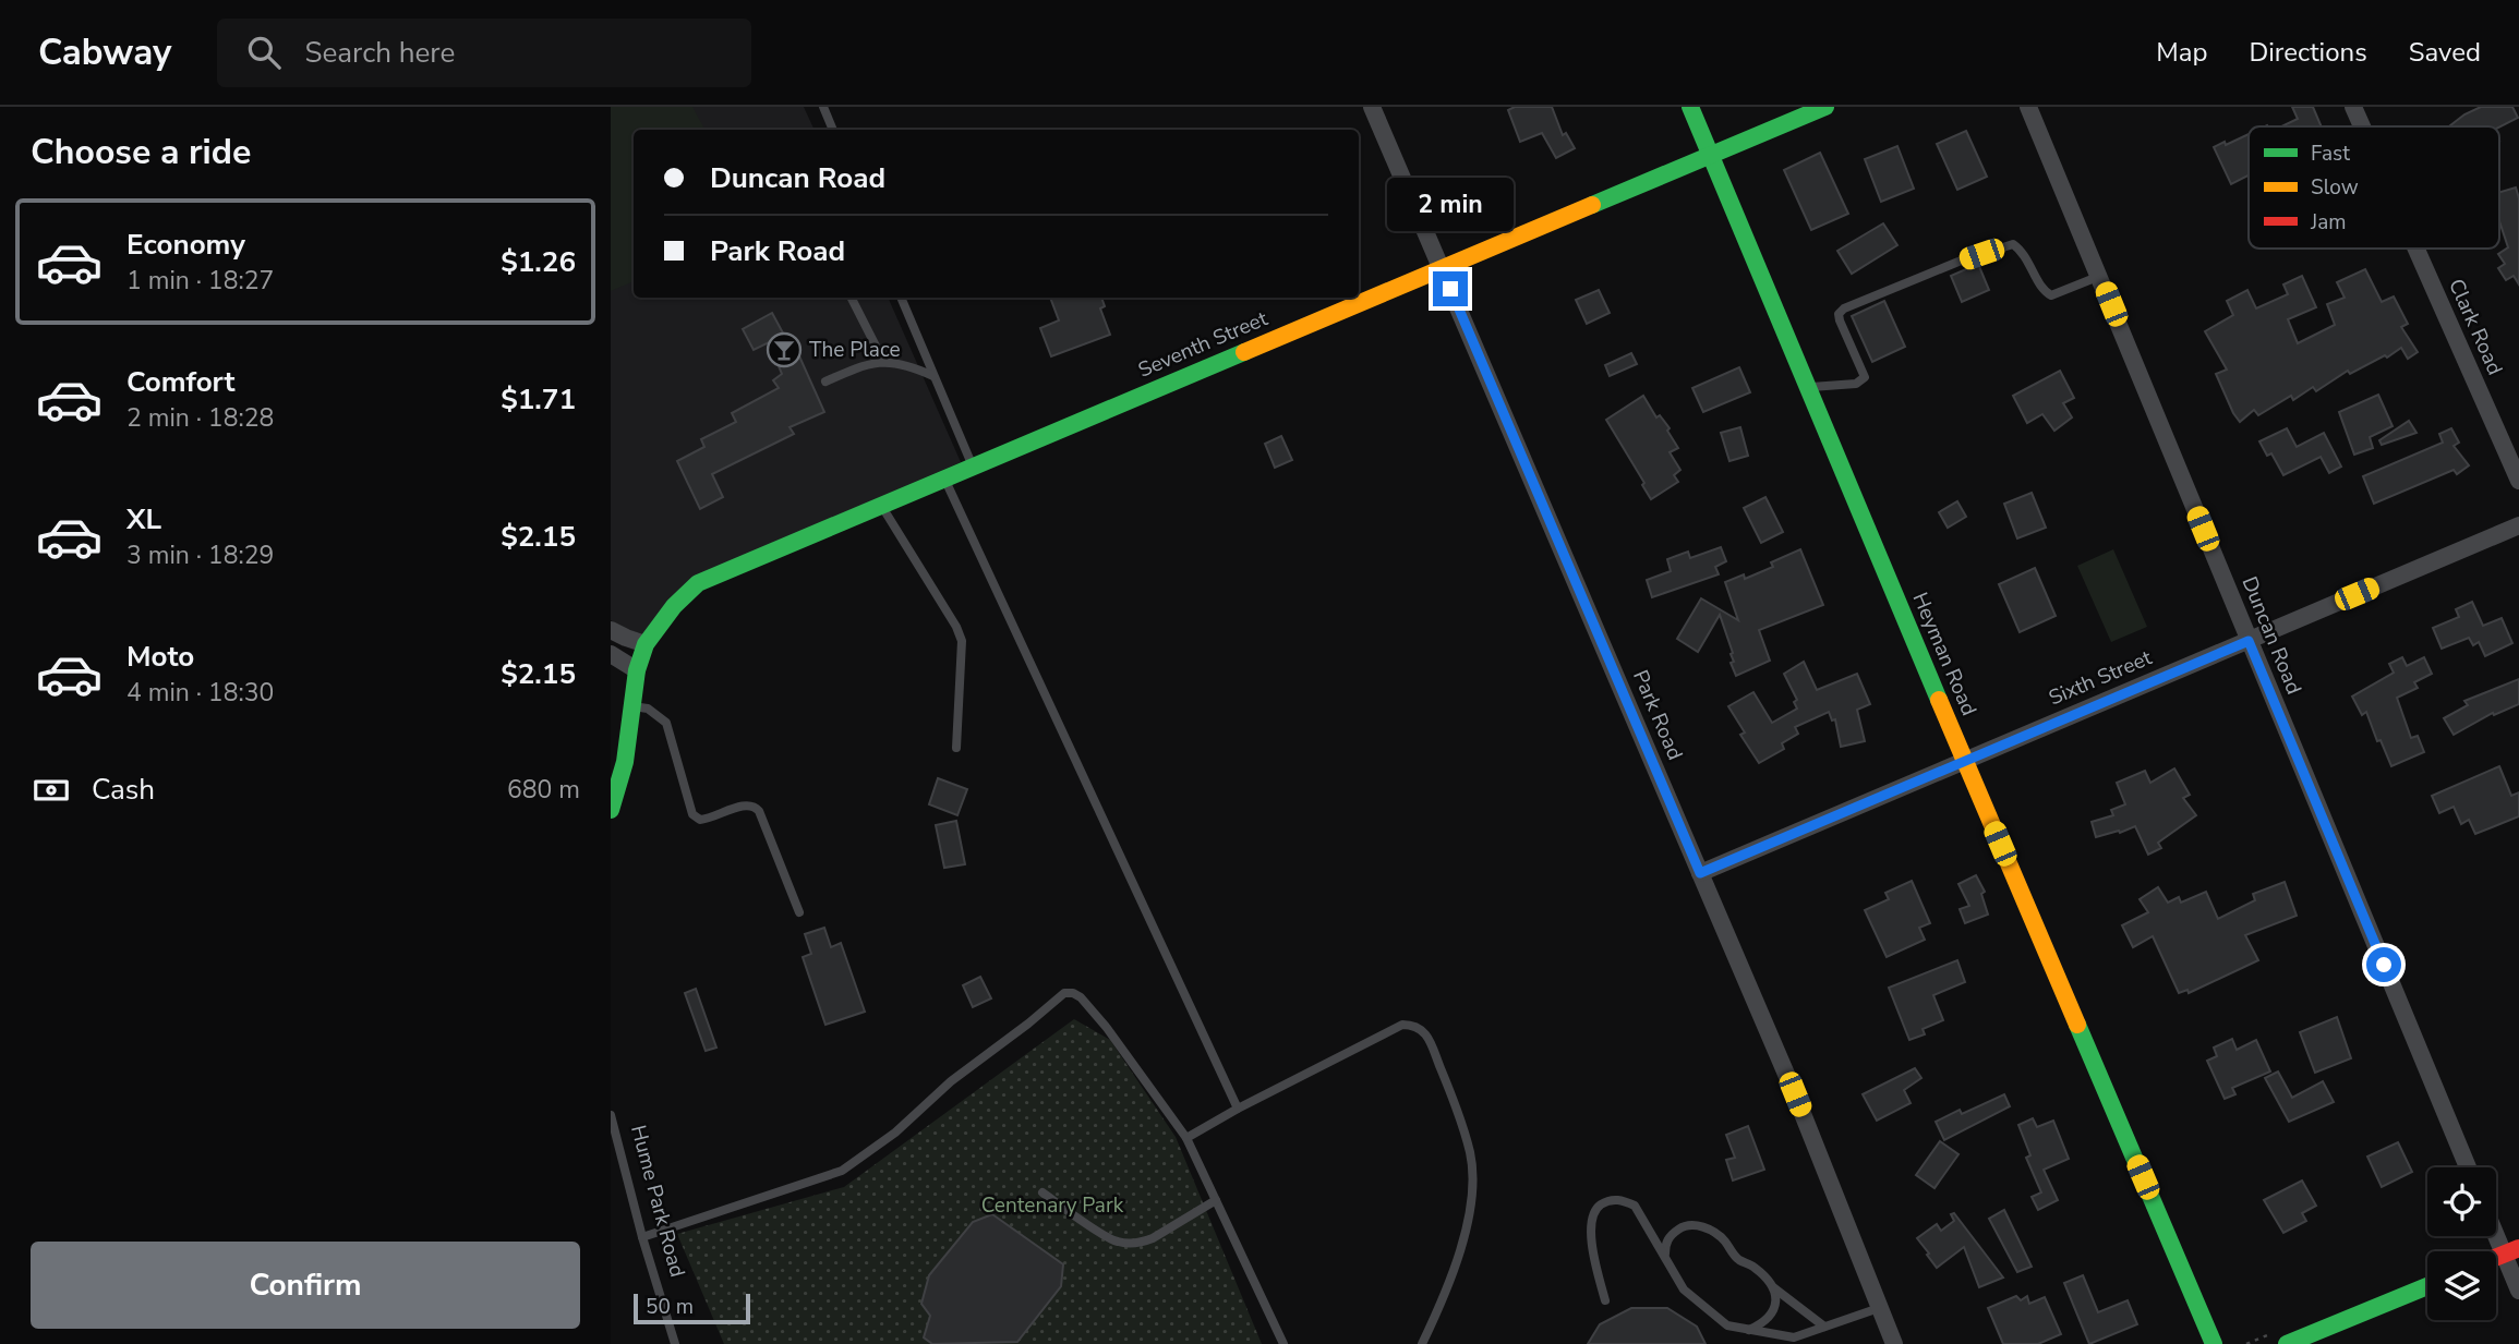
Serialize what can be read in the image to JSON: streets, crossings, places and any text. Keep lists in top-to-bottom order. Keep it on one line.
{"streets":{"main road":["Seventh Street","Heyman Road"],"street":["Clark Road","Duncan Road","Sixth Street","Park Road"],"lane":["Hume Park Road"]},"crossings":[["Seventh Street","Heyman Road"],["Seventh Street","Park Road"],["Duncan Road","Sixth Street"],["Heyman Road","Sixth Street"],["Sixth Street","Park Road"]],"parks":["Centenary Park"],"places":{"bar":["The Place"]},"legend":["Fast","Slow","Jam"],"scale_bar":"50 m","page":{"header":"Cabway","search":"Search here","nav":["Map","Directions","Saved"],"heading":"Choose a ride","banner":["Duncan Road","Park Road"],"bubble":"2 min","list":[{"name":"Economy","note":"1 min · 18:27","value":"$1.26"},{"name":"Comfort","note":"2 min · 18:28","value":"$1.71"},{"name":"XL","note":"3 min · 18:29","value":"$2.15"},{"name":"Moto","note":"4 min · 18:30","value":"$2.15"}],"pay":["Cash","680 m"],"buttons":"Confirm","scale":"50 m"}}
